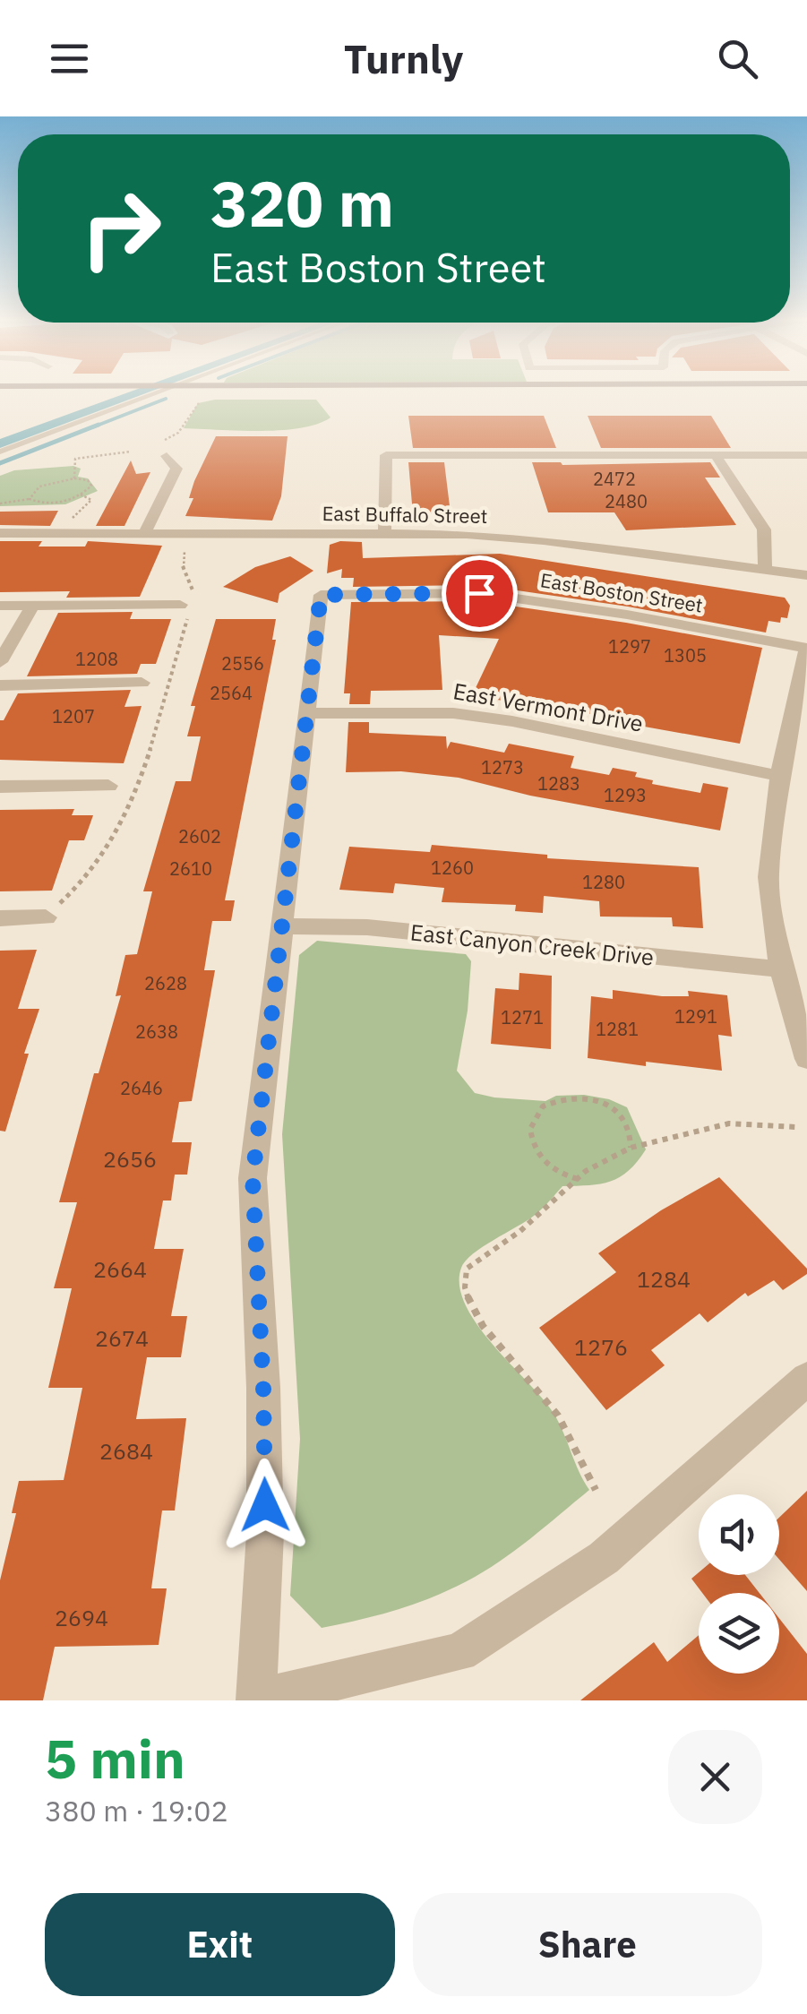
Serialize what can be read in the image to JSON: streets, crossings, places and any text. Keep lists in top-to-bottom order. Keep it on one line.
{"streets":{"street":["East Buffalo Street","East Boston Street","East Vermont Drive","East Canyon Creek Drive"]},"crossings":[["East Boston Street","East Vermont Drive"]],"house_numbers":["2472","2480","1297","1305","1208","2556","2564","1207","1273","1283","1293","2602","1260","2610","1280","2628","1291","1271","1281","2638","2646","2656","2664","1284","2674","1276","2684","2694"],"page":{"header":"Turnly","turn":["320 m","East Boston Street"],"heading":["5 min","380 m · 19:02"],"buttons":["Exit","Share"]}}
